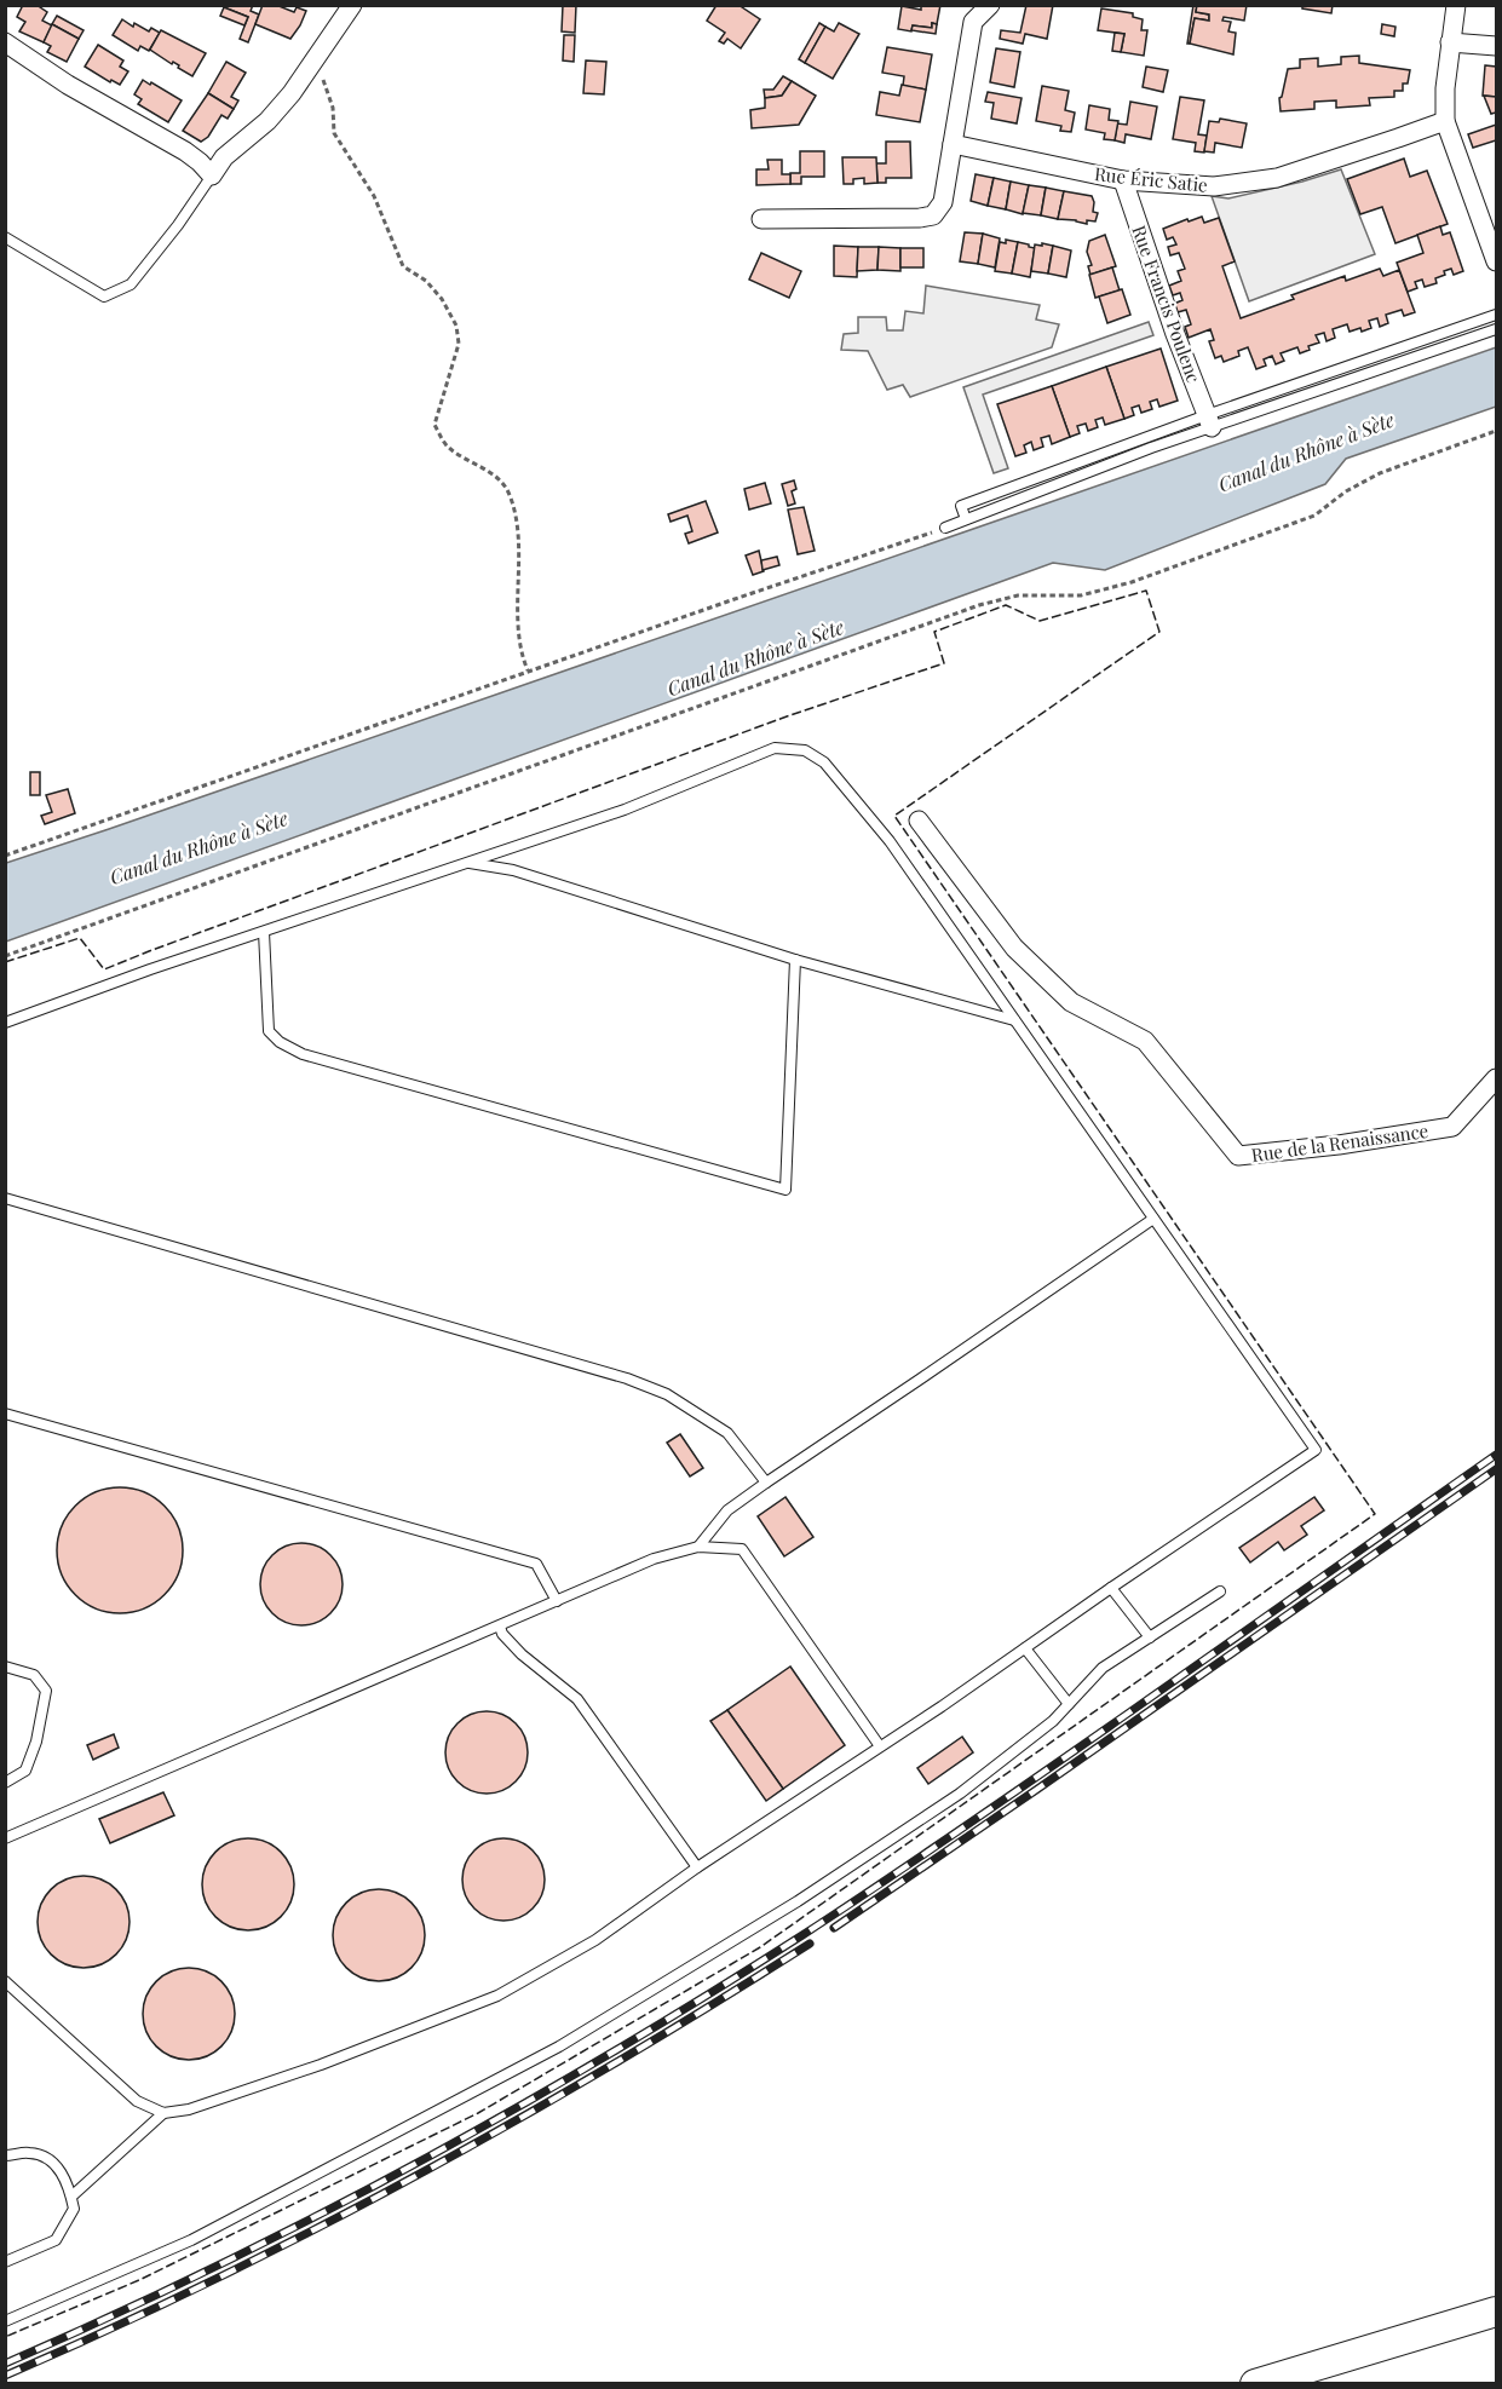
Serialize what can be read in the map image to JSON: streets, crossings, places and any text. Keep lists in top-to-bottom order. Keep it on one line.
{"streets":{"street":["Rue Éric Satie","Rue Francis Poulenc","Rue de la Renaissance"]},"crossings":[["Rue Éric Satie","Rue Francis Poulenc"]],"water":["Canal du Rhône à Sète"]}
